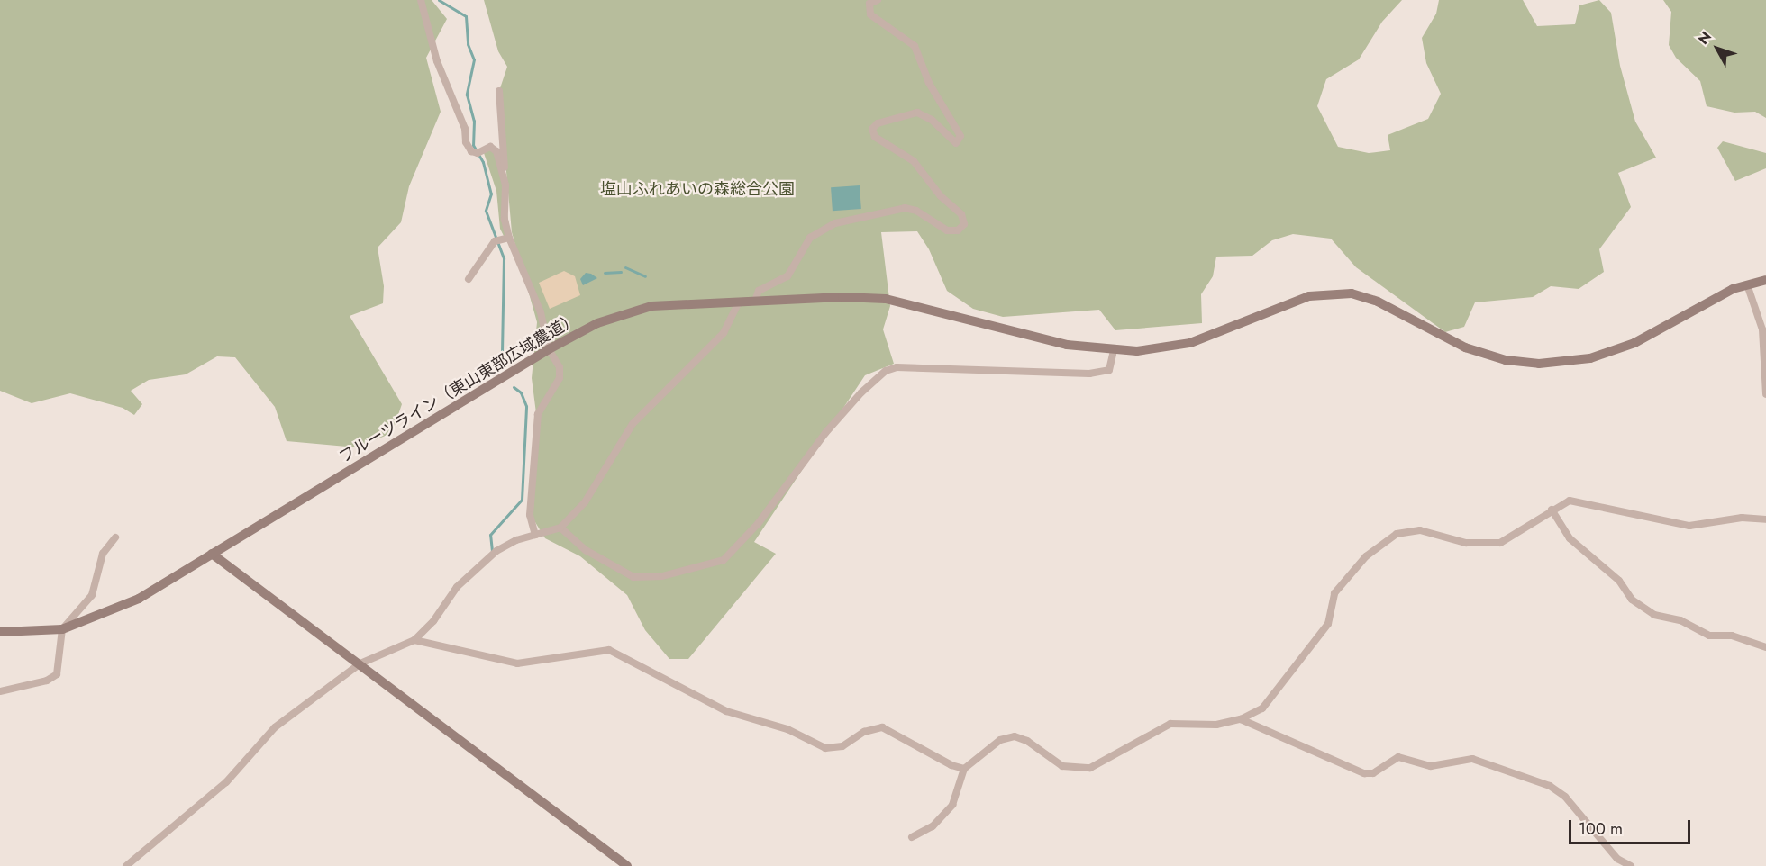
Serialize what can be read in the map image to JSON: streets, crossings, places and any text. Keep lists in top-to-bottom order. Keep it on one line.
{"streets":{"street":["フルーツライン（東山東部広域農道）"]},"parks":["塩山ふれあいの森総合公園"],"scale_bar":"100 m","north":"top left"}
